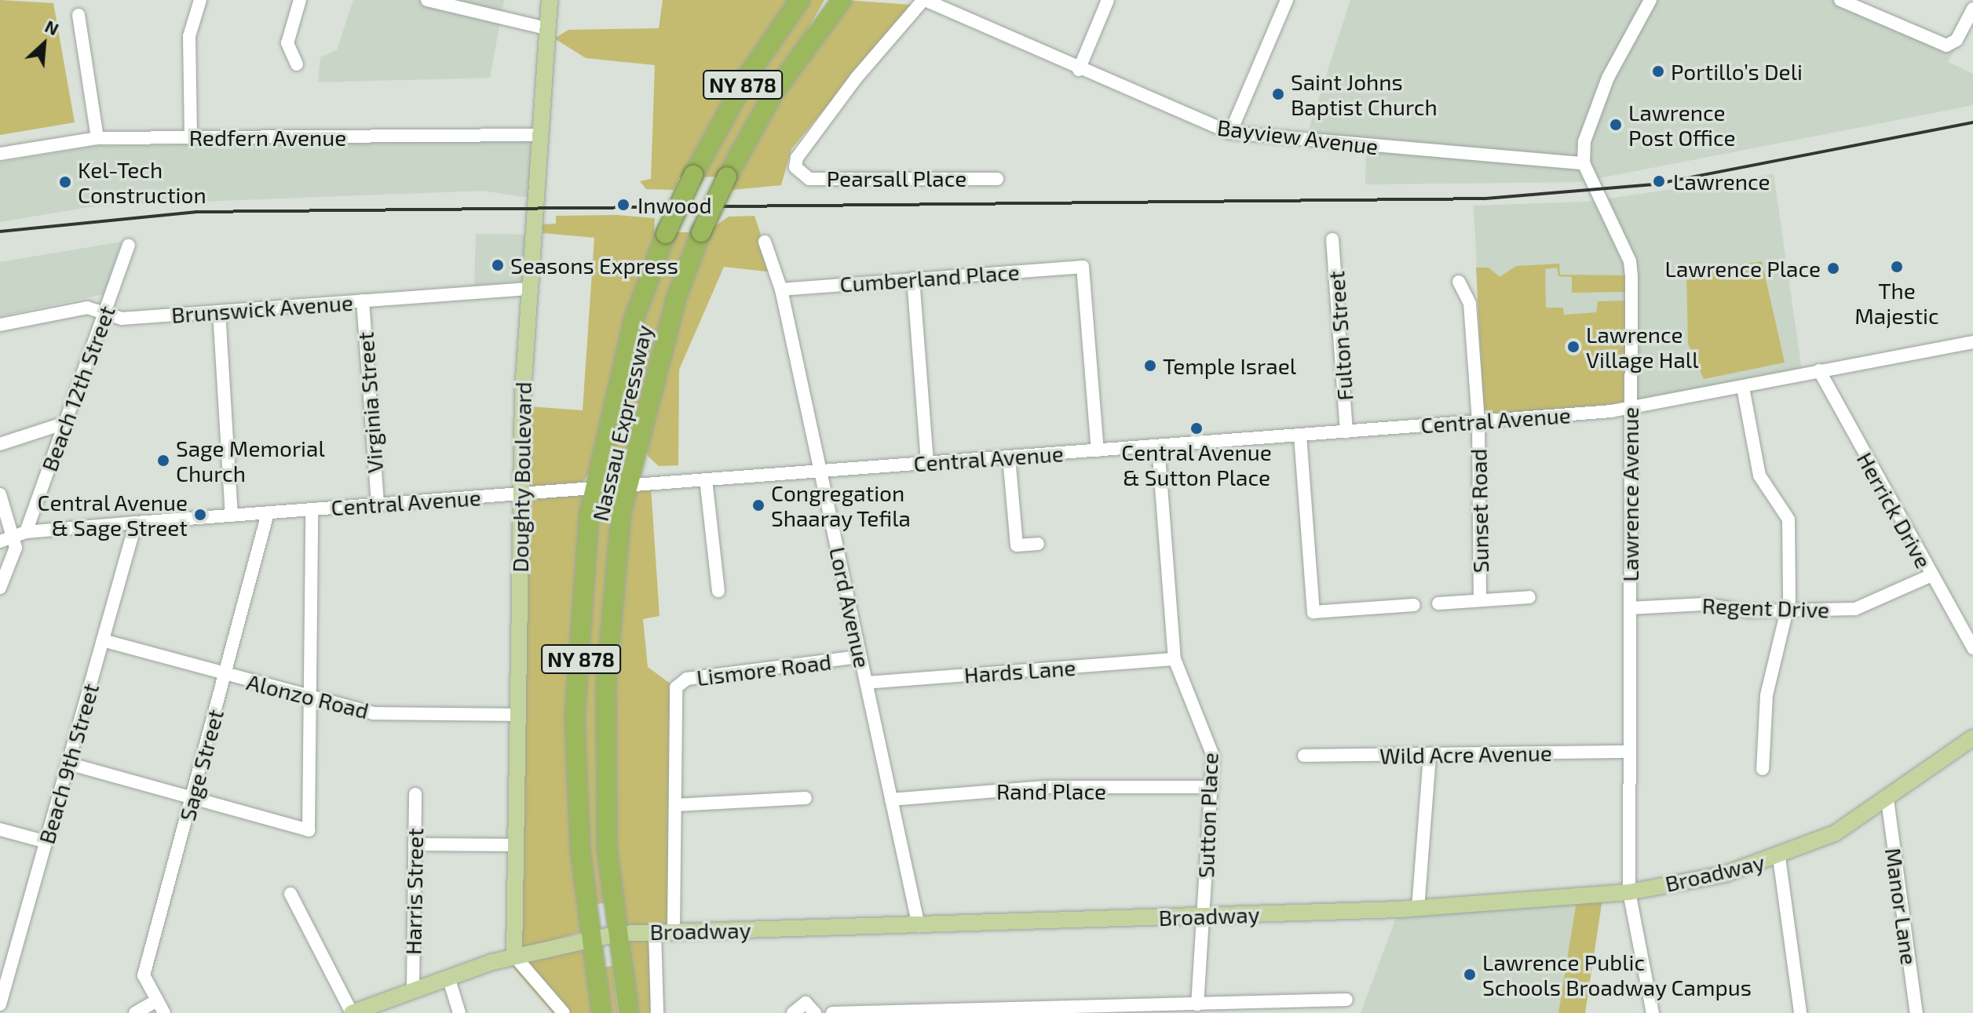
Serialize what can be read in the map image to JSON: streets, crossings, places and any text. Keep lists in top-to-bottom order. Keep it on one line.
{"streets":{"highway":["NY 878","Nassau Expressway"],"main road":["Doughty Boulevard","Broadway"],"street":["Bayview Avenue","Redfern Avenue","Pearsall Place","Cumberland Place","Brunswick Avenue","Fulton Street","Beach 12th Street","Virginia Street","Central Avenue","Lawrence Avenue","Herrick Drive","Sunset Road","Lord Avenue","Regent Drive","Lismore Road","Hards Lane","Alonzo Road","Wild Acre Avenue","Beach 9th Street","Sage Street","Rand Place","Sutton Place","Harris Street","Manor Lane"]},"crossings":[["Bayview Avenue","Pearsall Place"],["Bayview Avenue","Lawrence Avenue"],["Redfern Avenue","Doughty Boulevard"],["Cumberland Place","Central Avenue"],["Cumberland Place","Lord Avenue"],["Brunswick Avenue","Beach 12th Street"],["Brunswick Avenue","Virginia Street"],["Brunswick Avenue","Doughty Boulevard"],["Fulton Street","Central Avenue"],["Beach 12th Street","Central Avenue"],["Virginia Street","Central Avenue"],["Central Avenue","Nassau Expressway"],["Central Avenue","Doughty Boulevard"],["Central Avenue","Lawrence Avenue"],["Central Avenue","Herrick Drive"],["Central Avenue","Sunset Road"],["Central Avenue","Lord Avenue"],["Central Avenue","Beach 9th Street"],["Central Avenue","Sage Street"],["Central Avenue","Sutton Place"],["Nassau Expressway","Broadway"],["Doughty Boulevard","Alonzo Road"],["Doughty Boulevard","Broadway"],["Lawrence Avenue","Regent Drive"],["Lawrence Avenue","Wild Acre Avenue"],["Lawrence Avenue","Broadway"],["Herrick Drive","Regent Drive"],["Lord Avenue","Lismore Road"],["Lord Avenue","Hards Lane"],["Lord Avenue","Rand Place"],["Lord Avenue","Broadway"],["Hards Lane","Sutton Place"],["Alonzo Road","Beach 9th Street"],["Alonzo Road","Sage Street"],["Rand Place","Sutton Place"],["Sutton Place","Broadway"],["Broadway","Harris Street"],["Broadway","Manor Lane"]],"places":["Portillo’s Deli","Saint Johns Baptist Church","Lawrence Post Office","Lawrence","Kel-Tech Construction","Inwood","Seasons Express","The Majestic","Lawrence Place","Lawrence Village Hall","Temple Israel","Central Avenue & Sutton Place","Sage Memorial Church","Congregation Shaaray Tefila","Central Avenue & Sage Street","Lawrence Public Schools Broadway Campus"],"north":"top right"}
